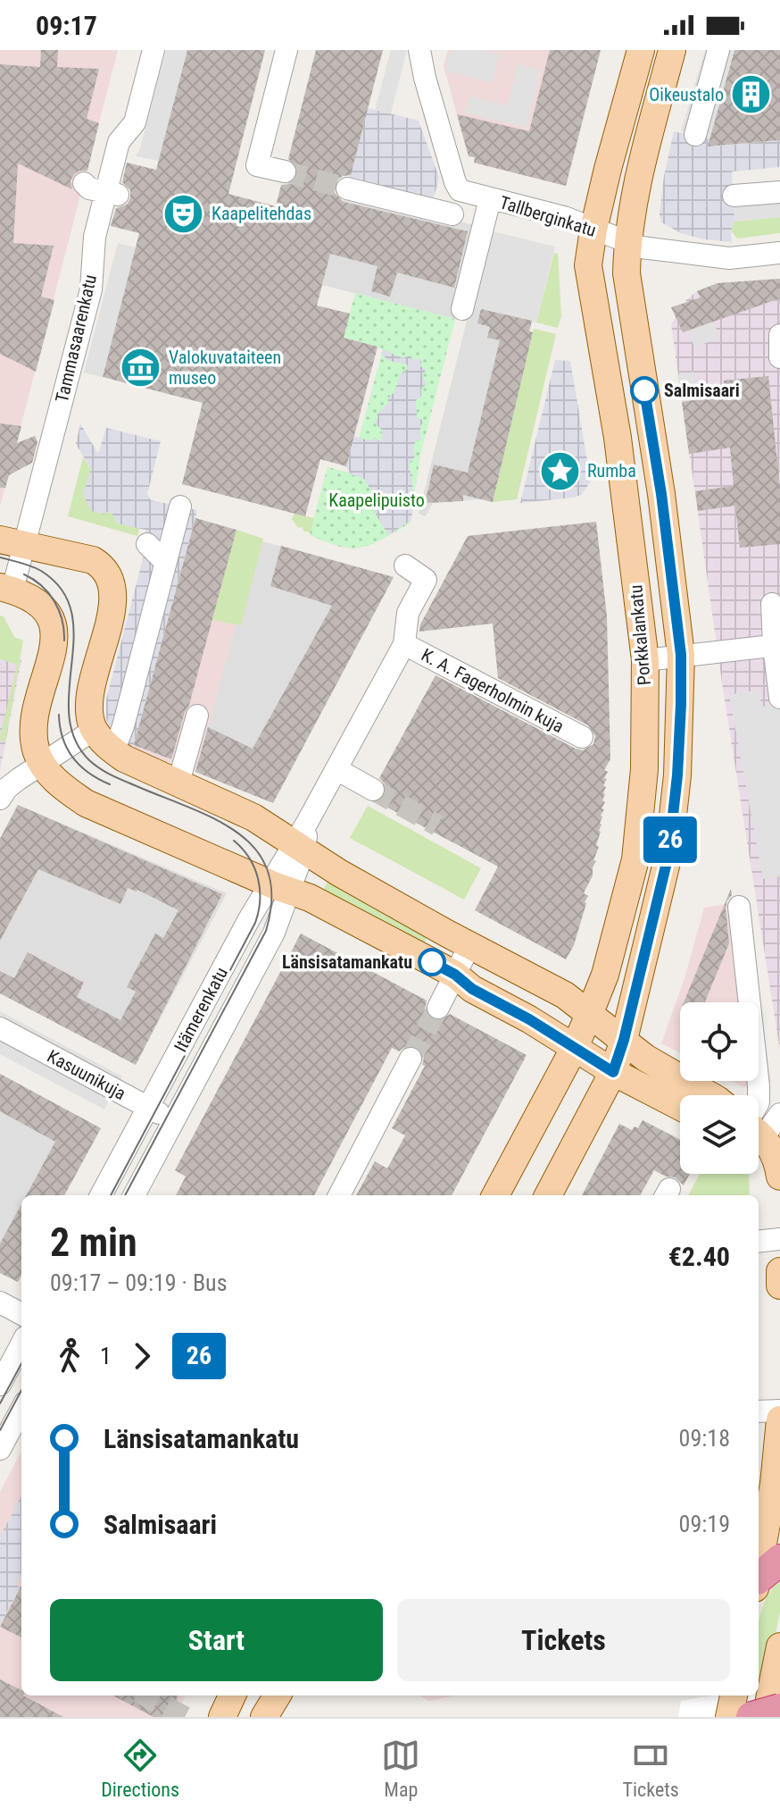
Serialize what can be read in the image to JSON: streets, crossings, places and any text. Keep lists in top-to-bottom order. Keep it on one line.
{"streets":{"main road":["Porkkalankatu"],"street":["Tallberginkatu","Tammasaarenkatu","K. A. Fagerholmin kuja","Itämerenkatu","Kasuunikuja"]},"crossings":[["Tallberginkatu","Porkkalankatu"],["K. A. Fagerholmin kuja","Itämerenkatu"],["Itämerenkatu","Kasuunikuja"]],"parks":["Kaapelipuisto"],"places":{"building":["Oikeustalo"],"theatre":["Kaapelitehdas"],"museum":["Valokuvataiteen museo"],"other":["Salmisaari","Länsisatamankatu"],"place":["Rumba"]},"lines":["bus line 26"],"page":{"status":"09:17","on_map":"26","heading":["2 min","09:17 – 09:19 · Bus","€2.40"],"legs":["1","26"],"list":[{"name":"Länsisatamankatu","value":"09:18"},{"name":"Salmisaari","value":"09:19"}],"buttons":["Start","Tickets"],"tabs":["Directions","Map","Tickets"]}}
